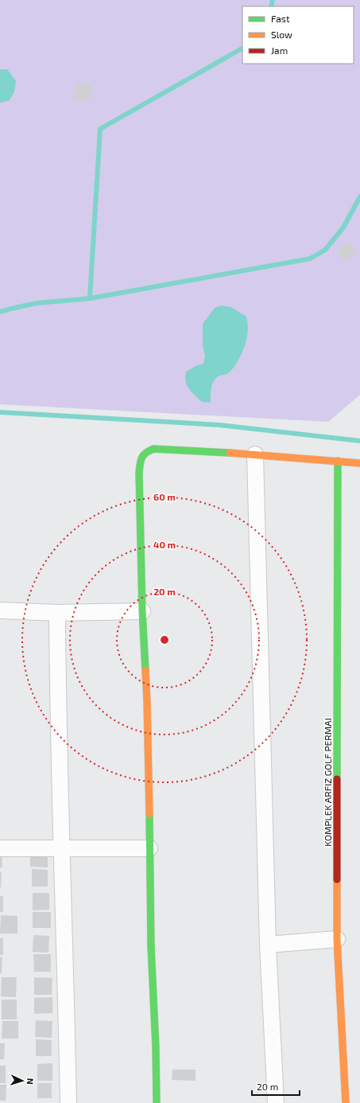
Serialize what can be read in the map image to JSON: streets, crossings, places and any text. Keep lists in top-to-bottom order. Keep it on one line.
{"streets":{"street":["KOMPLEK ARFIZ GOLF PERMAI"]},"legend":["Fast","Slow","Jam"],"scale_bar":"20 m","north":"right","rings":["60 m","40 m","20 m"]}
